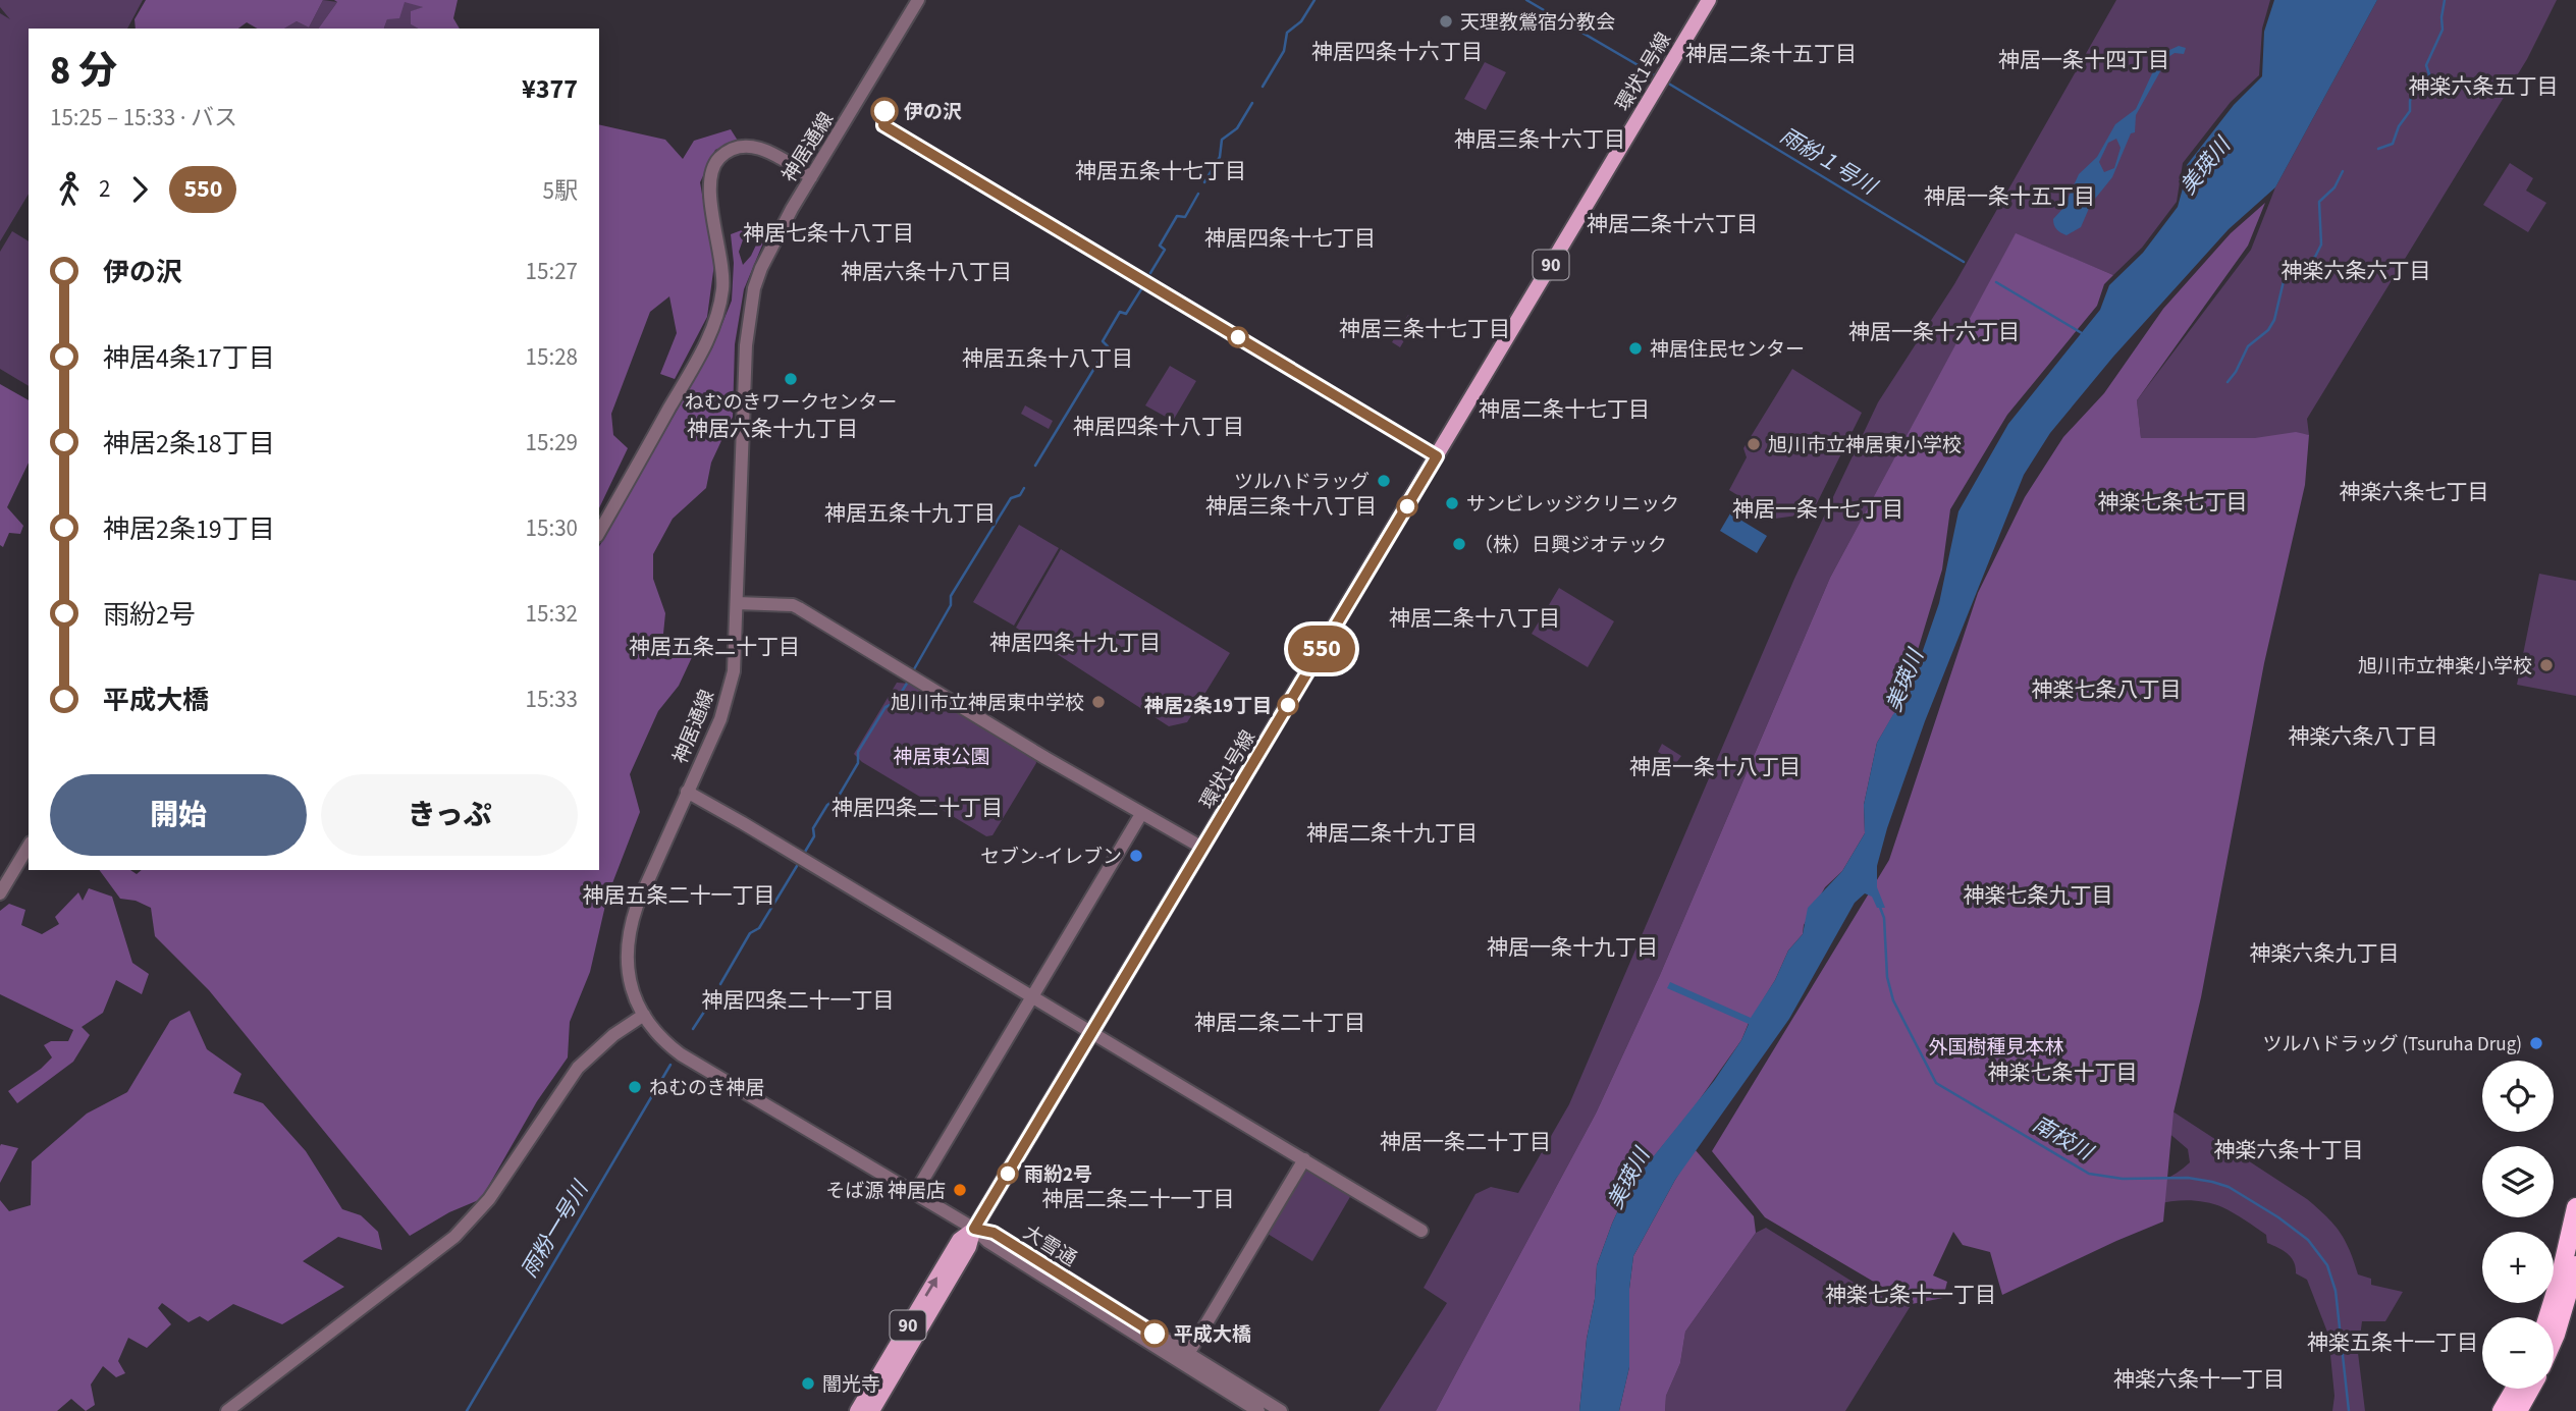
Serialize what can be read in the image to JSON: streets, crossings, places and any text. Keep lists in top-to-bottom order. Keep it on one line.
{"streets":{"main road":["環状1号線","90"],"street":["神居通線","大雪通"]},"crossings":[["環状1号線","神居通線"],["環状1号線","大雪通"],["神居通線","大雪通"]],"districts":["神居四条十六丁目","神居二条十五丁目","神居一条十四丁目","神楽六条五丁目","神居三条十六丁目","神居五条十七丁目","神居一条十五丁目","神居二条十六丁目","神居七条十八丁目","神居四条十七丁目","神楽六条六丁目","神居六条十八丁目","神居三条十七丁目","神居一条十六丁目","神居五条十八丁目","神居二条十七丁目","神居四条十八丁目","神居六条十九丁目","神楽六条七丁目","神楽七条七丁目","神居三条十八丁目","神居一条十七丁目","神居五条十九丁目","神居二条十八丁目","神居四条十九丁目","神居五条二十丁目","神楽七条八丁目","神楽六条八丁目","神居一条十八丁目","神居四条二十丁目","神居二条十九丁目","神居五条二十一丁目","神楽七条九丁目","神居一条十九丁目","神楽六条九丁目","神居四条二十一丁目","神居二条二十丁目","神楽七条十丁目","神居一条二十丁目","神楽六条十丁目","神居二条二十一丁目","神楽七条十一丁目","神楽五条十一丁目","神楽六条十一丁目"],"water":["雨紛１号川","美瑛川","南校川","雨粉一号川"],"parks":["神居東公園","外国樹種見本林"],"places":["天理教鶯宿分教会","伊の沢","神居住民センター","ねむのきワークセンター","旭川市立神居東小学校","ツルハドラッグ","サンビレッジクリニック","（株）日興ジオテック","旭川市立神楽小学校","旭川市立神居東中学校","神居2条19丁目","セブン-イレブン","ツルハドラッグ (Tsuruha Drug)","ねむのき神居","雨紛2号","そば源 神居店","平成大橋","闇光寺"],"lines":["bus line 550"],"page":{"on_map":"550","heading":["8 分","15:25 – 15:33 · バス","¥377"],"legs":["2","550","5駅"],"list":[{"name":"伊の沢","value":"15:27"},{"name":"神居4条17丁目","value":"15:28"},{"name":"神居2条18丁目","value":"15:29"},{"name":"神居2条19丁目","value":"15:30"},{"name":"雨紛2号","value":"15:32"},{"name":"平成大橋","value":"15:33"}],"buttons":["開始","きっぷ"],"map_buttons":["+","−"]}}
